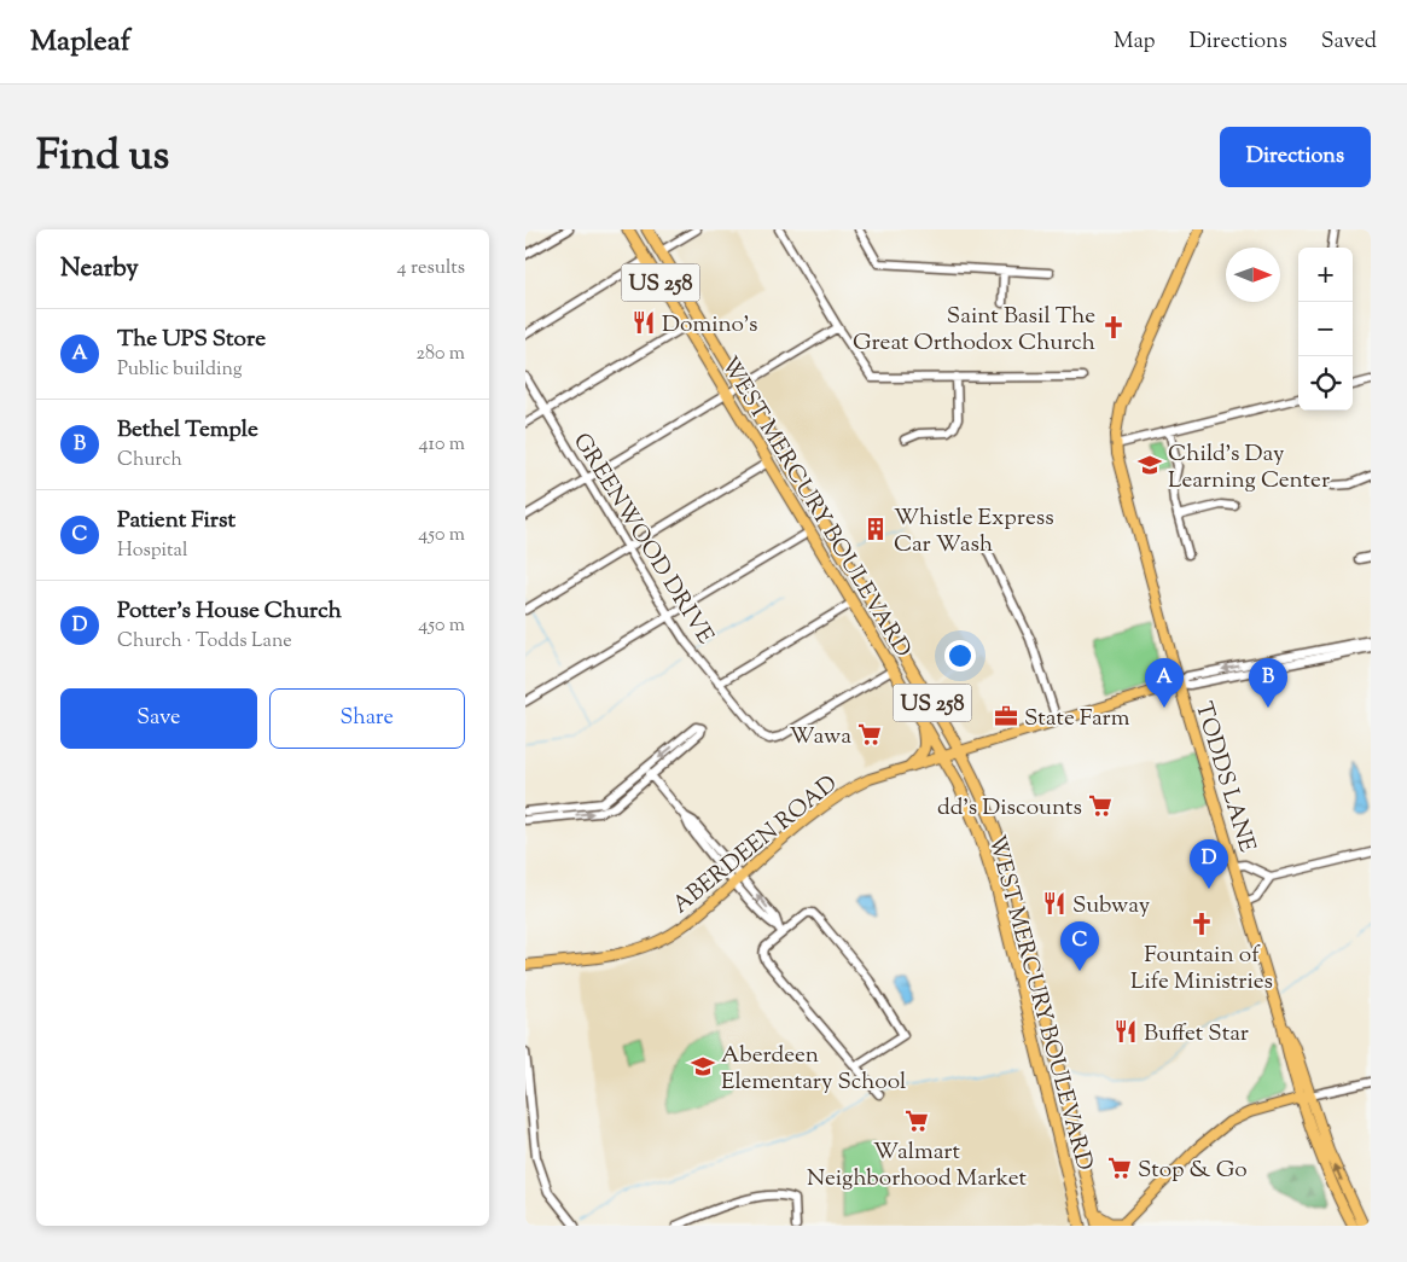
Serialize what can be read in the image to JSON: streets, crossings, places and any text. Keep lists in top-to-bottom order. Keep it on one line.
{"streets":{"highway":["US 258","WEST MERCURY BOULEVARD"],"main road":["TODDS LANE","ABERDEEN ROAD"],"street":["GREENWOOD DRIVE"]},"crossings":[["WEST MERCURY BOULEVARD","GREENWOOD DRIVE"],["WEST MERCURY BOULEVARD","ABERDEEN ROAD"],["TODDS LANE","ABERDEEN ROAD"]],"places":{"restaurant":["Domino's","Subway","Buffet Star"],"church":["Saint Basil The Great Orthodox Church","Fountain of Life Ministries"],"school or university":["Child's Day Learning Center","Aberdeen Elementary School"],"building":["Whistle Express Car Wash"],"office":["State Farm"],"supermarket":["Wawa","dd's Discounts","Walmart Neighborhood Market","Stop & Go"]},"north":"right","page":{"header":"Mapleaf","nav":["Map","Directions","Saved"],"title":"Find us","buttons":["Directions",["Save","Share"]],"heading":["Nearby","4 results"],"map_buttons":["+","−"],"list":[{"mark":"A","name":"The UPS Store","note":"Public building","value":"280 m"},{"mark":"B","name":"Bethel Temple","note":"Church","value":"410 m"},{"mark":"C","name":"Patient First","note":"Hospital","value":"450 m"},{"mark":"D","name":"Potter’s House Church","note":"Church · Todds Lane","value":"450 m"}],"pins":["A","B","D","C"]}}
